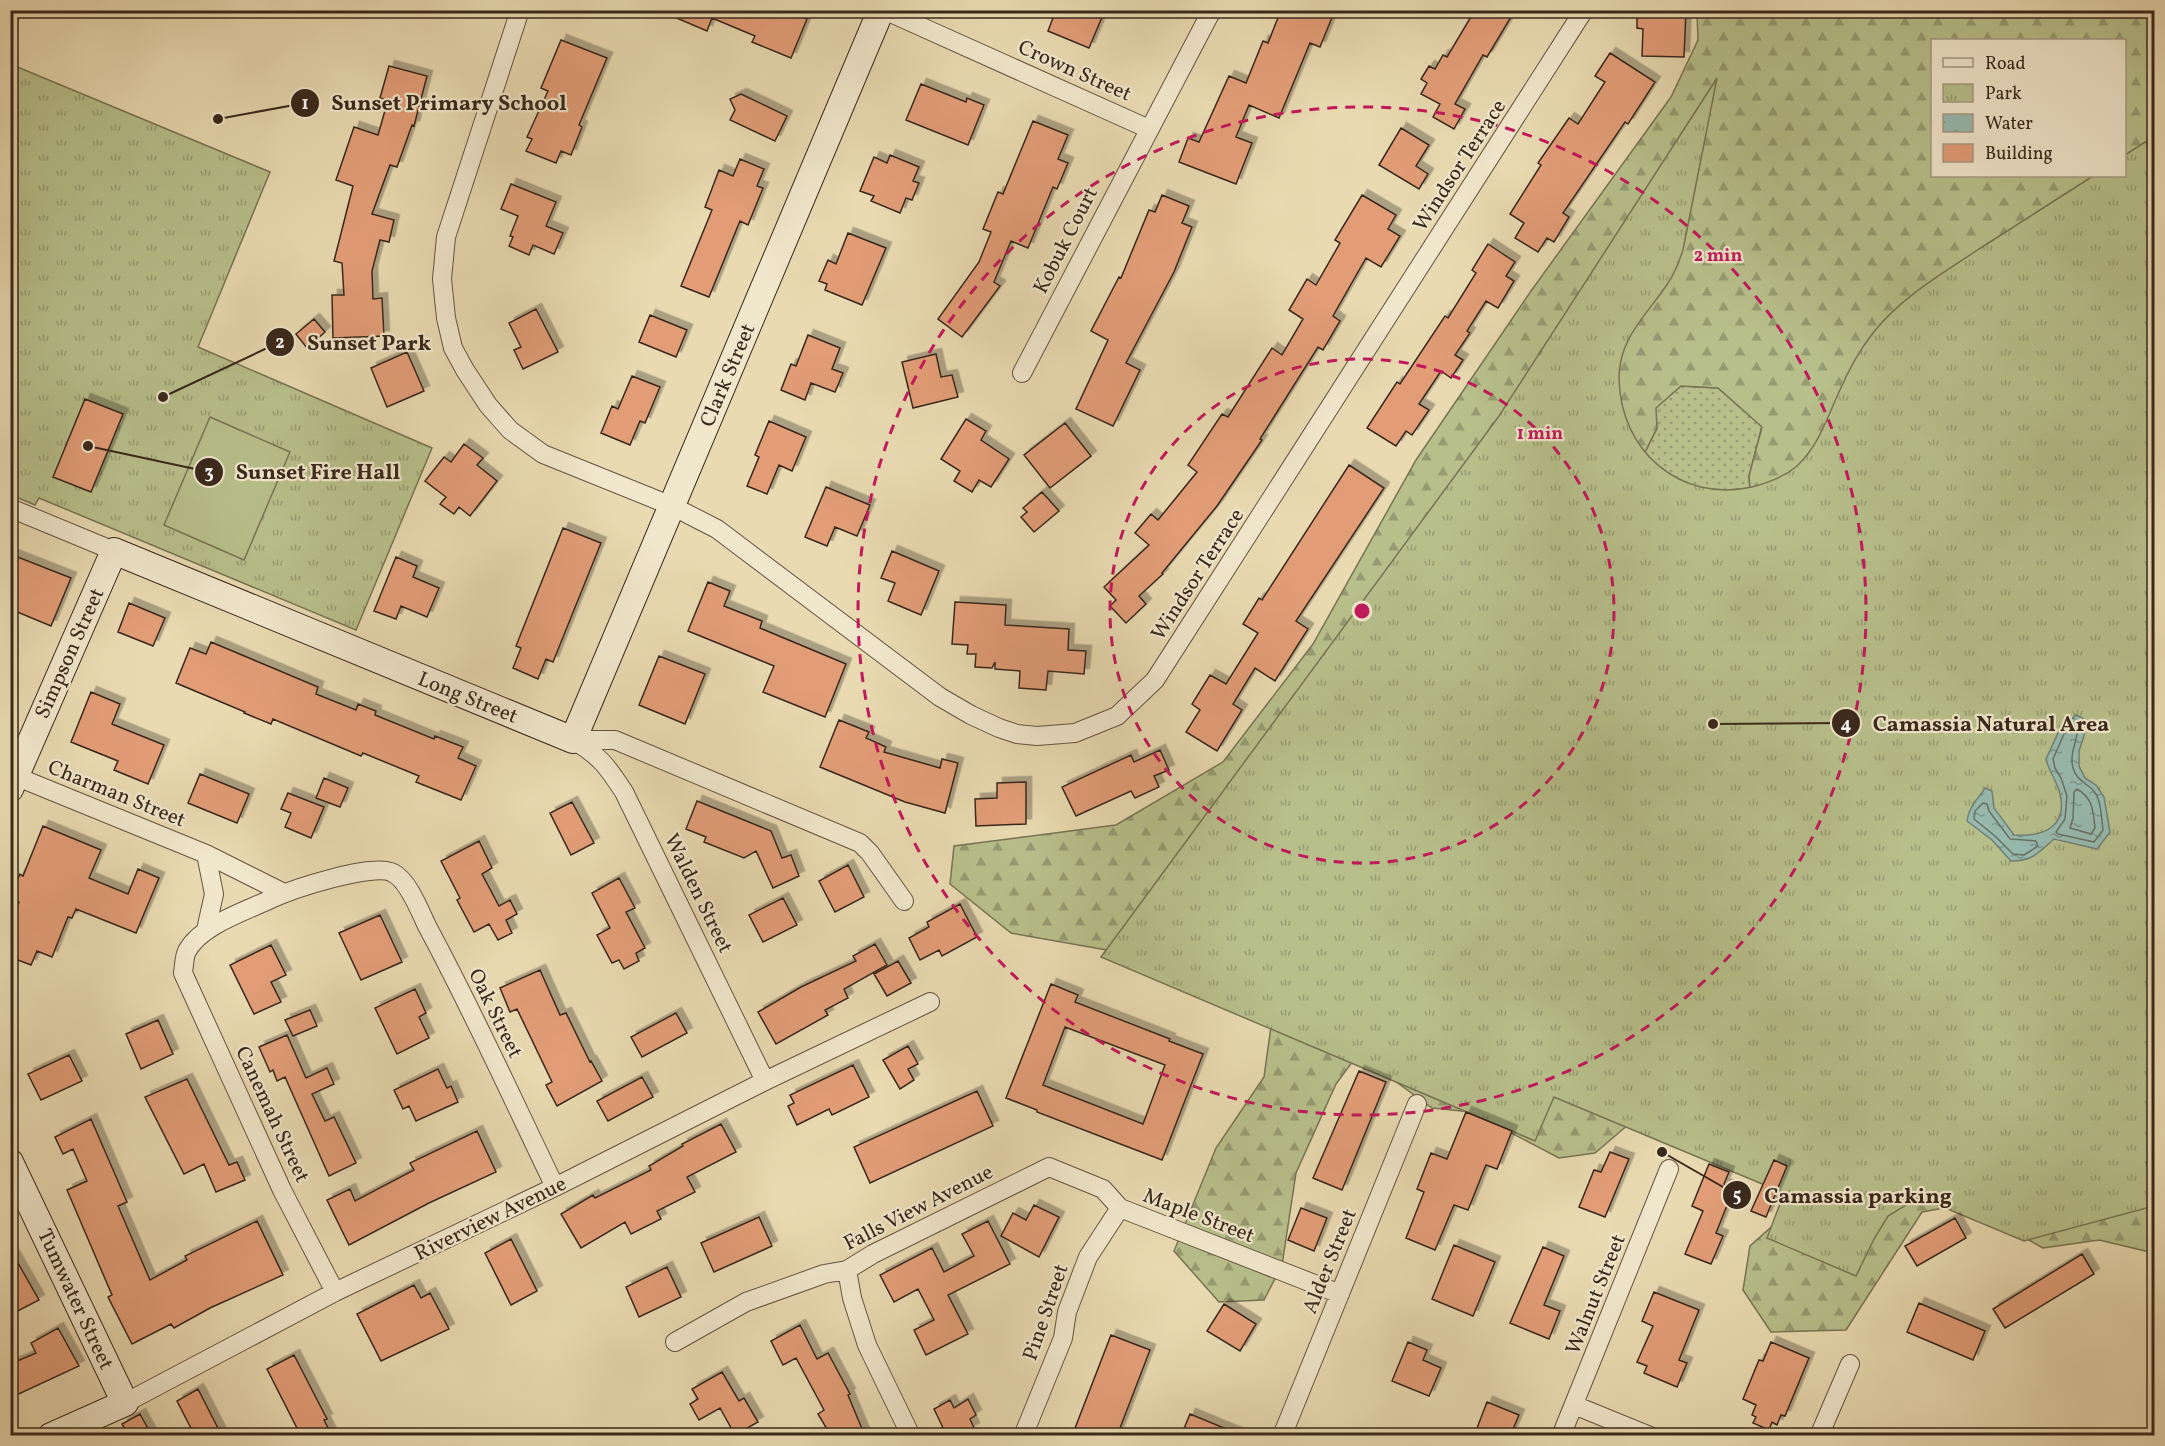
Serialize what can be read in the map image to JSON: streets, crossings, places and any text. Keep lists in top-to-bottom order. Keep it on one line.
{"streets":{"street":["Crown Street","Windsor Terrace","Kobuk Court","Clark Street","Simpson Street","Long Street","Charman Street","Walden Street","Oak Street","Canemah Street","Falls View Avenue","Maple Street","Riverview Avenue","Alder Street","Walnut Street","Tumwater Street","Pine Street"]},"crossings":[["Crown Street","Kobuk Court"],["Crown Street","Clark Street"],["Windsor Terrace","Clark Street"],["Clark Street","Long Street"],["Clark Street","Walden Street"],["Simpson Street","Long Street"],["Simpson Street","Charman Street"],["Long Street","Walden Street"],["Charman Street","Oak Street"],["Walden Street","Riverview Avenue"],["Oak Street","Riverview Avenue"],["Canemah Street","Riverview Avenue"],["Falls View Avenue","Maple Street"],["Maple Street","Alder Street"],["Maple Street","Pine Street"],["Riverview Avenue","Tumwater Street"]],"places":["Sunset Primary School","Sunset Park","Sunset Fire Hall","Camassia Natural Area","Camassia parking"],"legend":["Road","Park","Water","Building"],"rings":["2 min","1 min"]}
